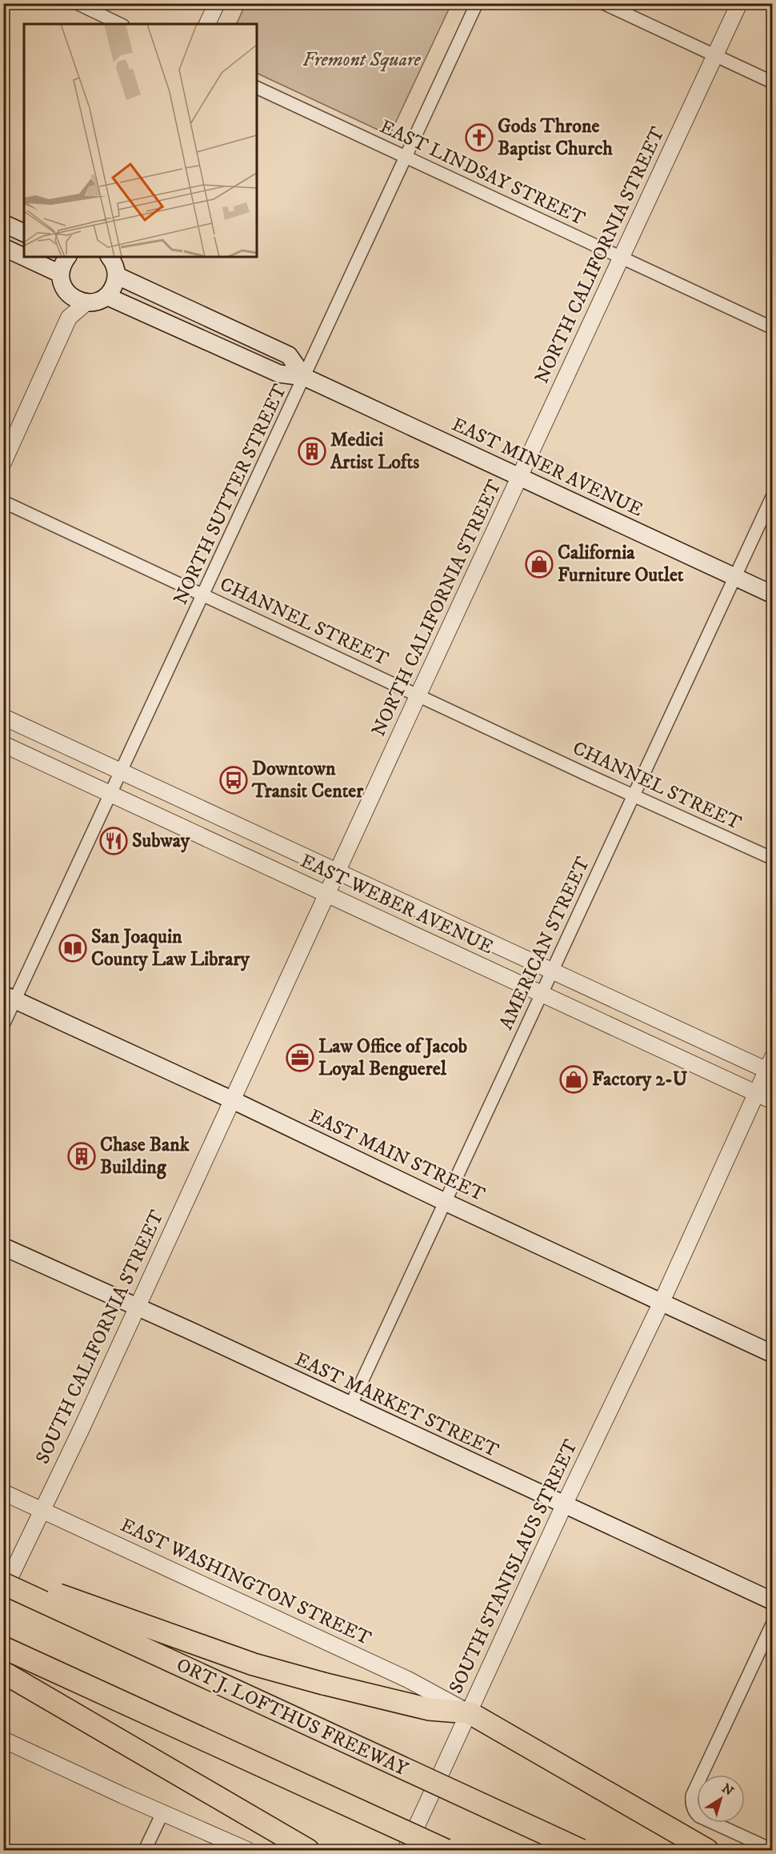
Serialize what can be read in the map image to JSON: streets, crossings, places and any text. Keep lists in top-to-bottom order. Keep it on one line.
{"streets":{"highway":["ORT J. LOFTHUS FREEWAY"],"main road":["EAST MINER AVENUE","EAST MAIN STREET","EAST MARKET STREET"],"street":["EAST LINDSAY STREET","NORTH CALIFORNIA STREET","NORTH SUTTER STREET","CHANNEL STREET","EAST WEBER AVENUE","AMERICAN STREET","SOUTH CALIFORNIA STREET","SOUTH STANISLAUS STREET","EAST WASHINGTON STREET"]},"crossings":[["EAST LINDSAY STREET","NORTH CALIFORNIA STREET"],["EAST LINDSAY STREET","NORTH SUTTER STREET"],["NORTH CALIFORNIA STREET","EAST MINER AVENUE"],["NORTH CALIFORNIA STREET","CHANNEL STREET"],["NORTH CALIFORNIA STREET","EAST WEBER AVENUE"],["NORTH CALIFORNIA STREET","EAST MAIN STREET"],["NORTH CALIFORNIA STREET","SOUTH CALIFORNIA STREET"],["EAST MINER AVENUE","NORTH SUTTER STREET"],["EAST MINER AVENUE","AMERICAN STREET"],["NORTH SUTTER STREET","CHANNEL STREET"],["NORTH SUTTER STREET","EAST WEBER AVENUE"],["NORTH SUTTER STREET","EAST MAIN STREET"],["CHANNEL STREET","AMERICAN STREET"],["EAST WEBER AVENUE","AMERICAN STREET"],["EAST WEBER AVENUE","SOUTH STANISLAUS STREET"],["AMERICAN STREET","EAST MAIN STREET"],["AMERICAN STREET","EAST MARKET STREET"],["EAST MAIN STREET","SOUTH CALIFORNIA STREET"],["EAST MAIN STREET","SOUTH STANISLAUS STREET"],["SOUTH CALIFORNIA STREET","EAST MARKET STREET"],["SOUTH CALIFORNIA STREET","EAST WASHINGTON STREET"],["EAST MARKET STREET","SOUTH STANISLAUS STREET"],["SOUTH STANISLAUS STREET","EAST WASHINGTON STREET"]],"parks":["Fremont Square"],"places":{"church":["Gods Throne Baptist Church"],"building":["Medici Artist Lofts","Chase Bank Building"],"shop":["California Furniture Outlet","Factory 2-U"],"bus stop":["Downtown Transit Center"],"restaurant":["Subway"],"library":["San Joaquin County Law Library"],"office":["Law Office of Jacob Loyal Benguerel"]},"north":"top right"}
